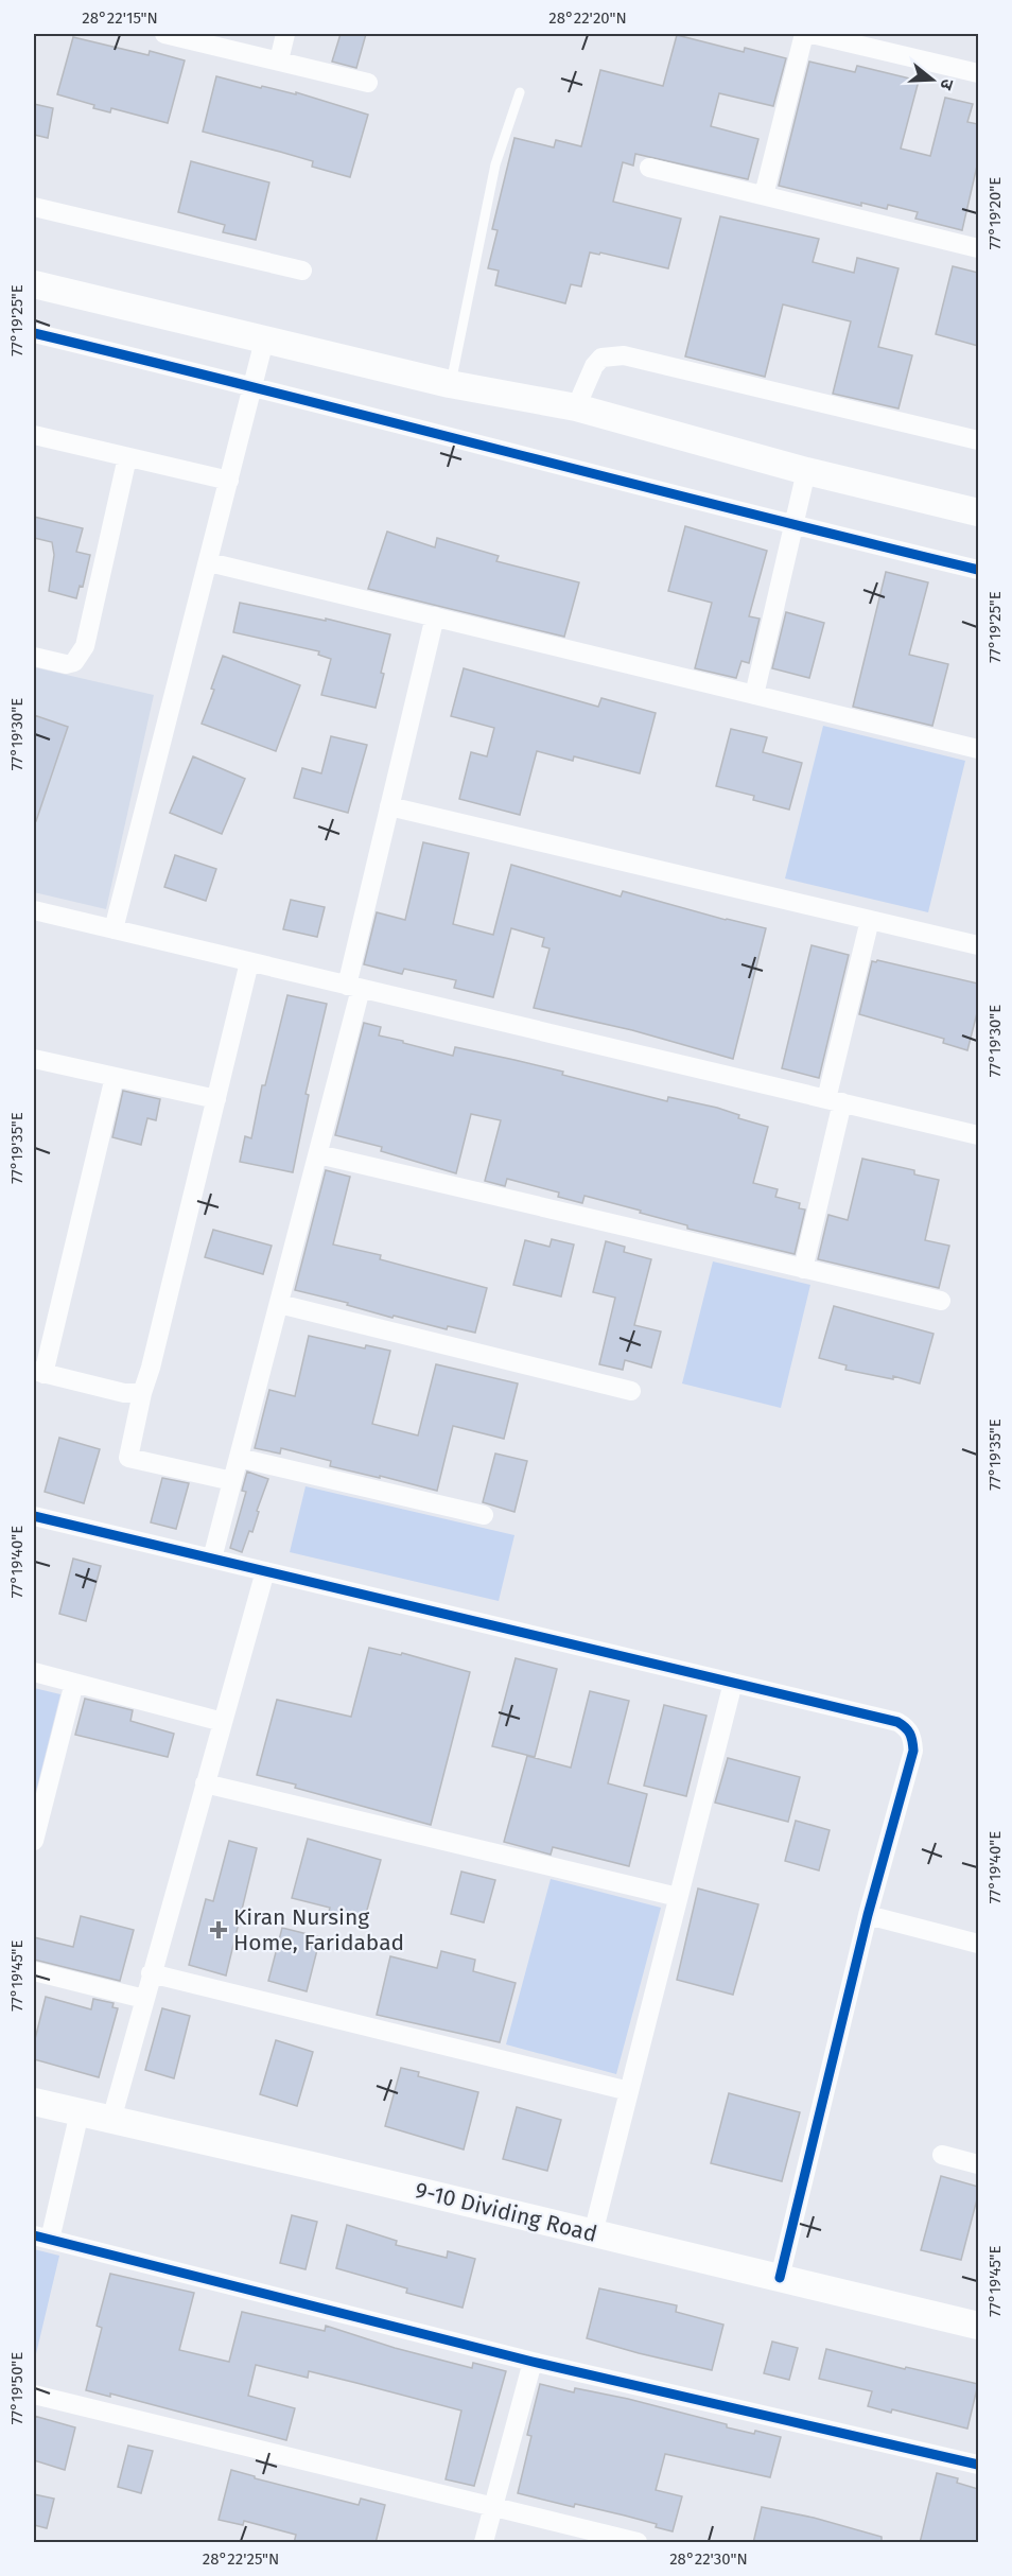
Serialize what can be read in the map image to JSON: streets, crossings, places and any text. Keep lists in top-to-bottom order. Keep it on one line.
{"streets":{"street":["9-10 Dividing Road"]},"places":{"health":["Kiran Nursing Home, Faridabad"]},"north":"right","coordinates":["28°22'15\"N","28°22'20\"N","77°19'20\"E","77°19'25\"E","77°19'30\"E","77°19'35\"E","77°19'40\"E","77°19'45\"E","77°19'50\"E","28°22'25\"N","28°22'30\"N"]}
